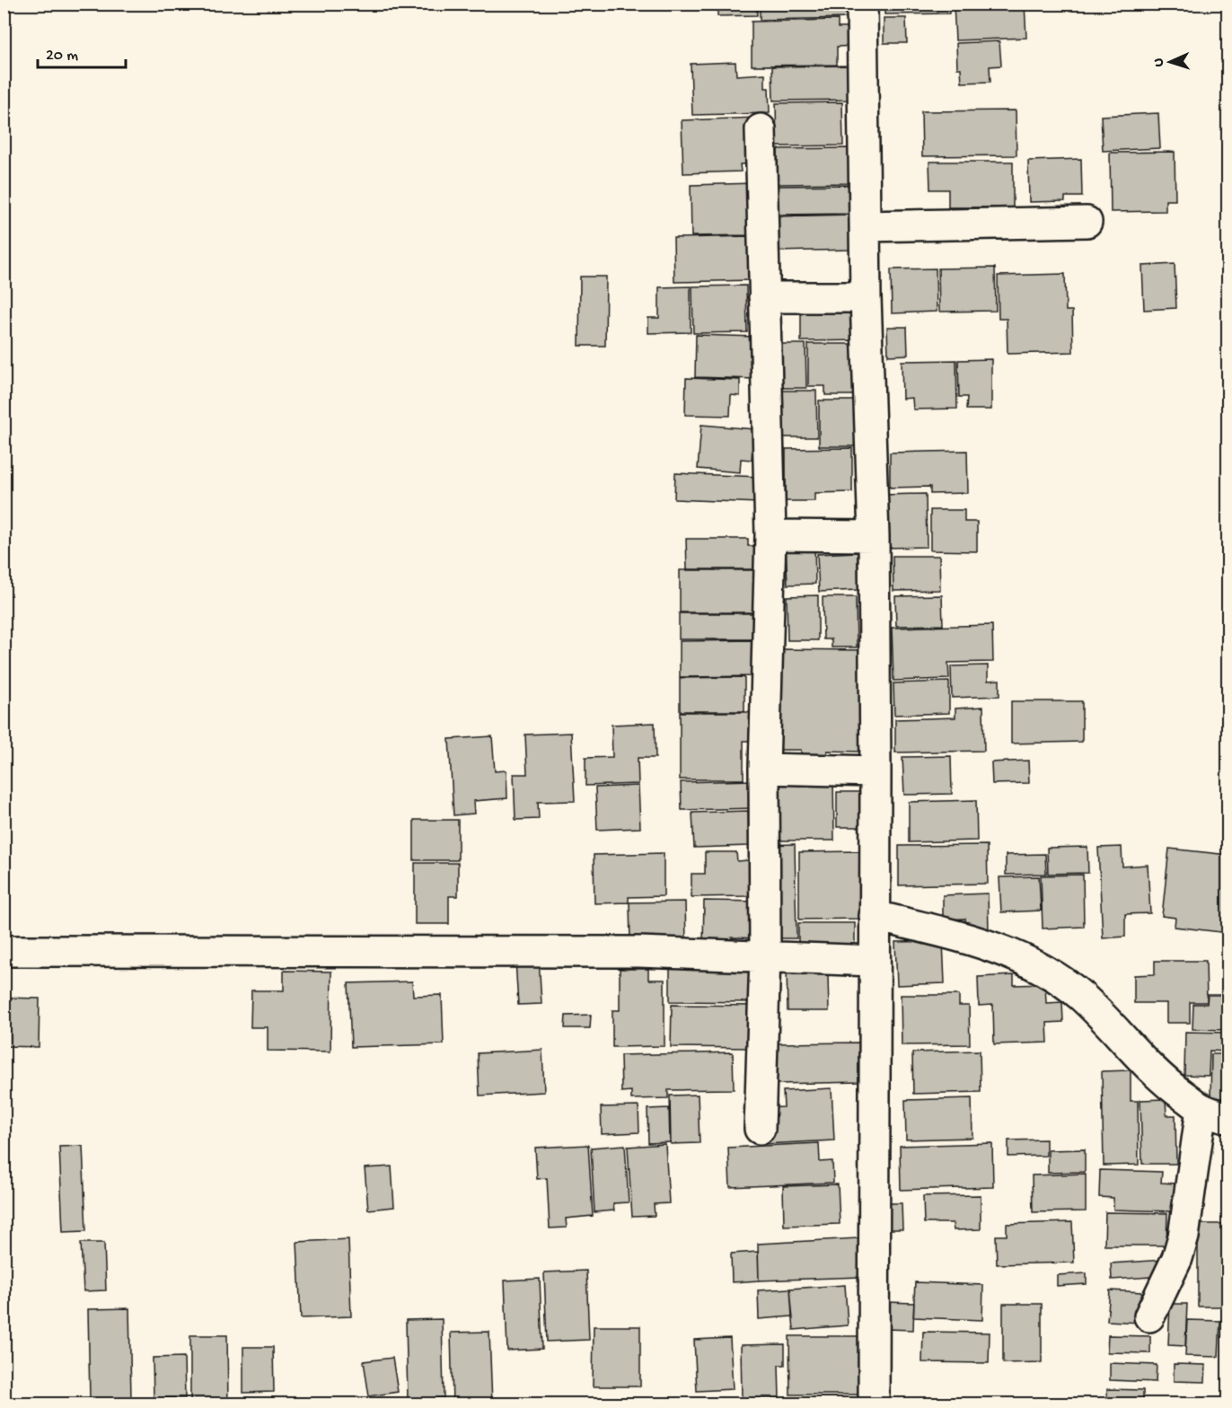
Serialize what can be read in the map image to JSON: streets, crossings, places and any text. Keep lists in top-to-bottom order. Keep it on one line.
{"scale_bar":"20 m","north":"left"}
